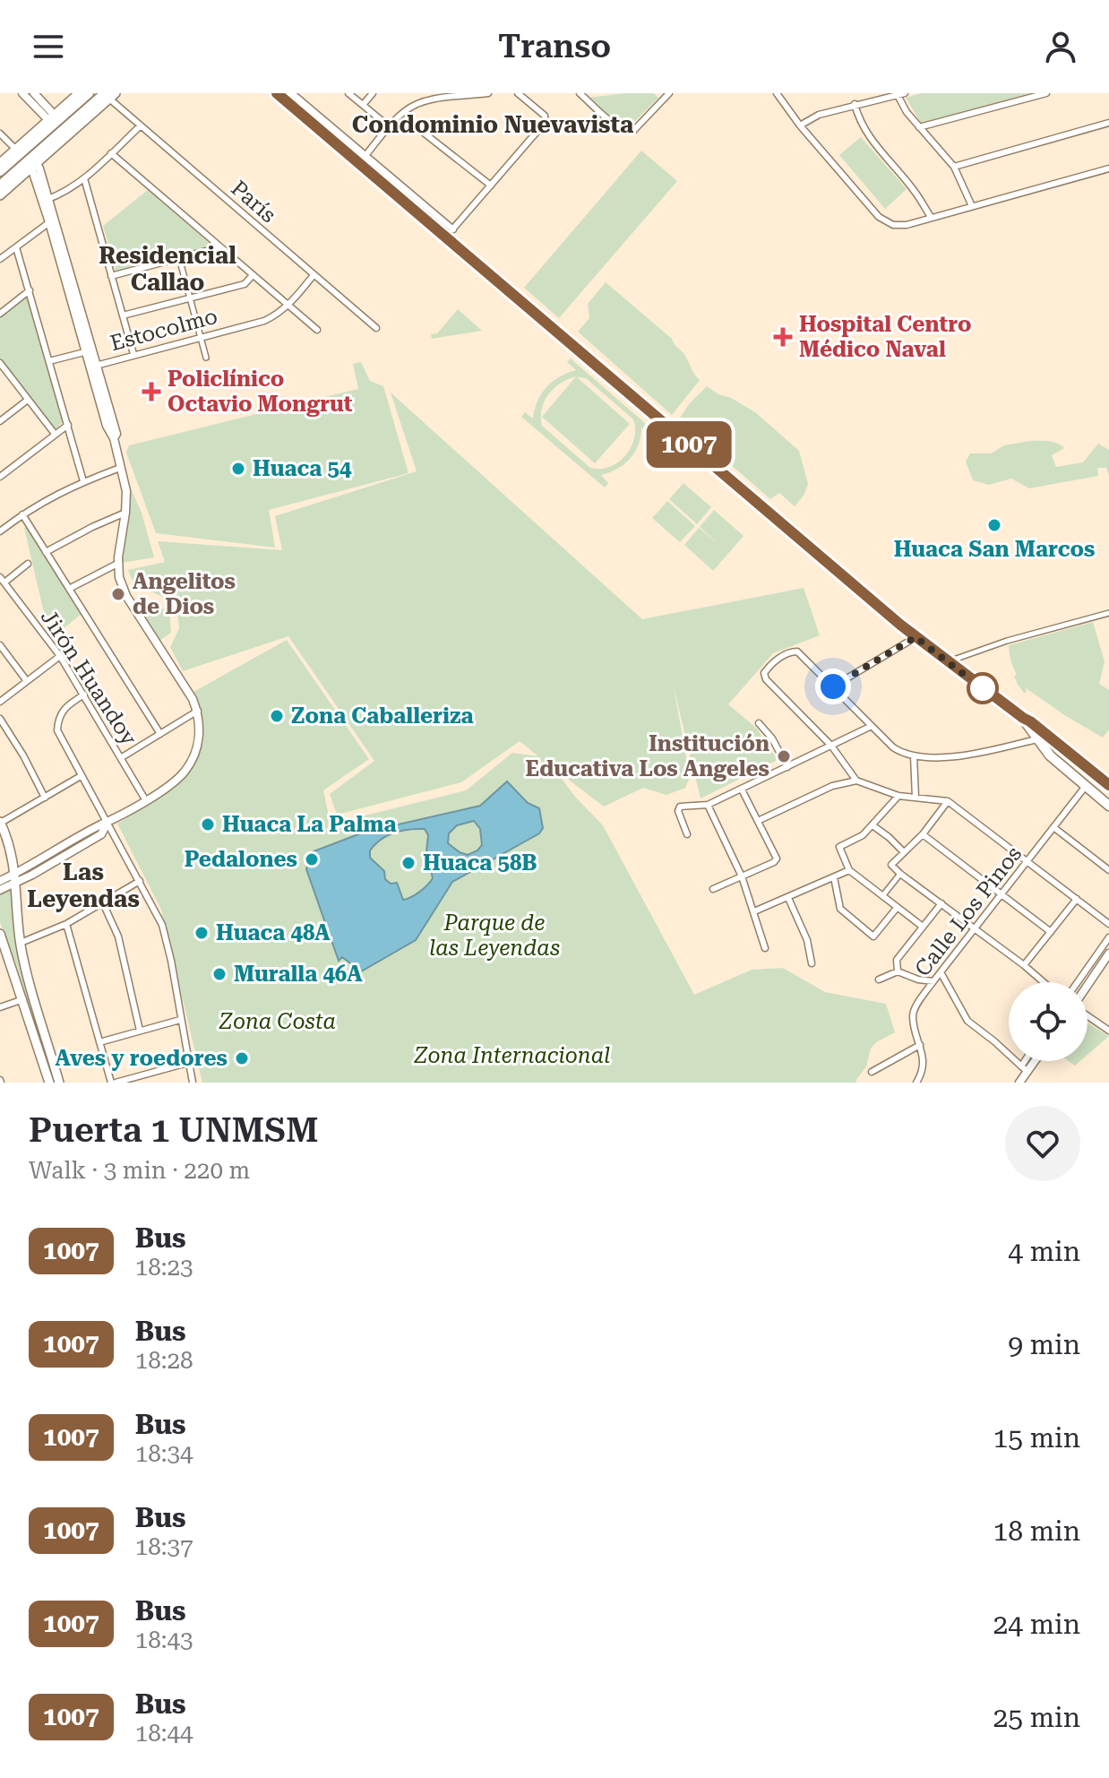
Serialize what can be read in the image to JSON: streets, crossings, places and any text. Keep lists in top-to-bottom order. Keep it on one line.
{"streets":{"street":["París","Estocolmo","Jirón Huandoy","Calle Los Pinos"]},"crossings":[["París","Estocolmo"]],"districts":["Condominio Nuevavista","Residencial Callao","Las Leyendas"],"parks":["Parque de las Leyendas","Zona Costa","Zona Internacional"],"places":{"health":["Hospital Centro Médico Naval","Policlínico Octavio Mongrut"],"other":["Huaca 54","Huaca San Marcos","Angelitos de Dios","Zona Caballeriza","Institución Educativa Los Angeles","Huaca La Palma","Pedalones","Huaca 58B","Huaca 48A","Muralla 46A","Aves y roedores"]},"lines":["bus line 1007"],"page":{"header":"Transo","on_map":"1007","heading":["Puerta 1 UNMSM","Walk · 3 min · 220 m"],"list":[{"mark":"1007","name":"Bus","note":"18:23","value":"4 min"},{"mark":"1007","name":"Bus","note":"18:28","value":"9 min"},{"mark":"1007","name":"Bus","note":"18:34","value":"15 min"},{"mark":"1007","name":"Bus","note":"18:37","value":"18 min"},{"mark":"1007","name":"Bus","note":"18:43","value":"24 min"},{"mark":"1007","name":"Bus","note":"18:44","value":"25 min"}]}}
